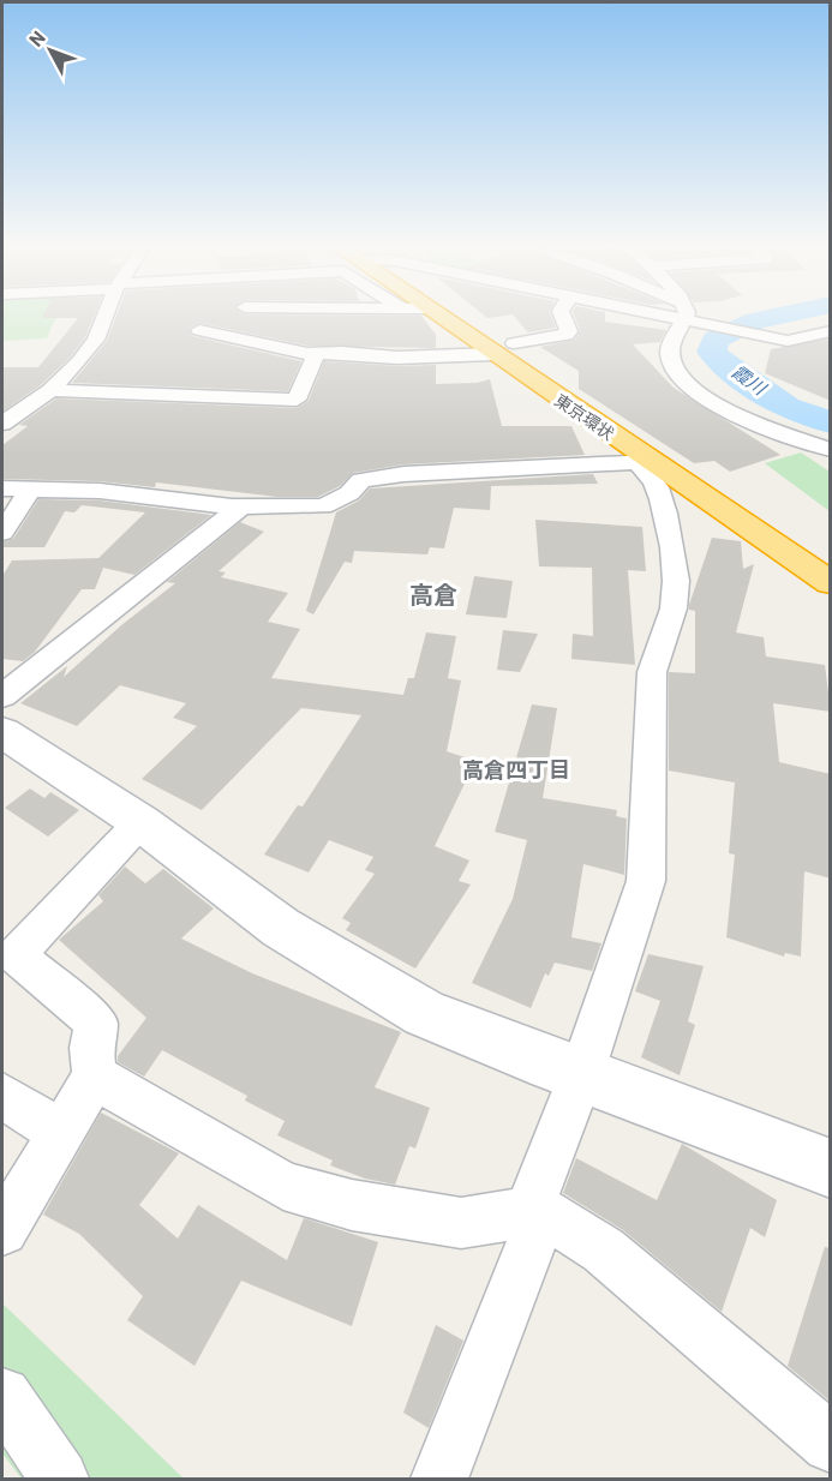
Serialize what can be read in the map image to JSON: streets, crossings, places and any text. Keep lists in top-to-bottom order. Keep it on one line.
{"streets":{"highway":["東京環状"]},"districts":["高倉","高倉四丁目"],"water":["霞川"],"north":"top left"}
